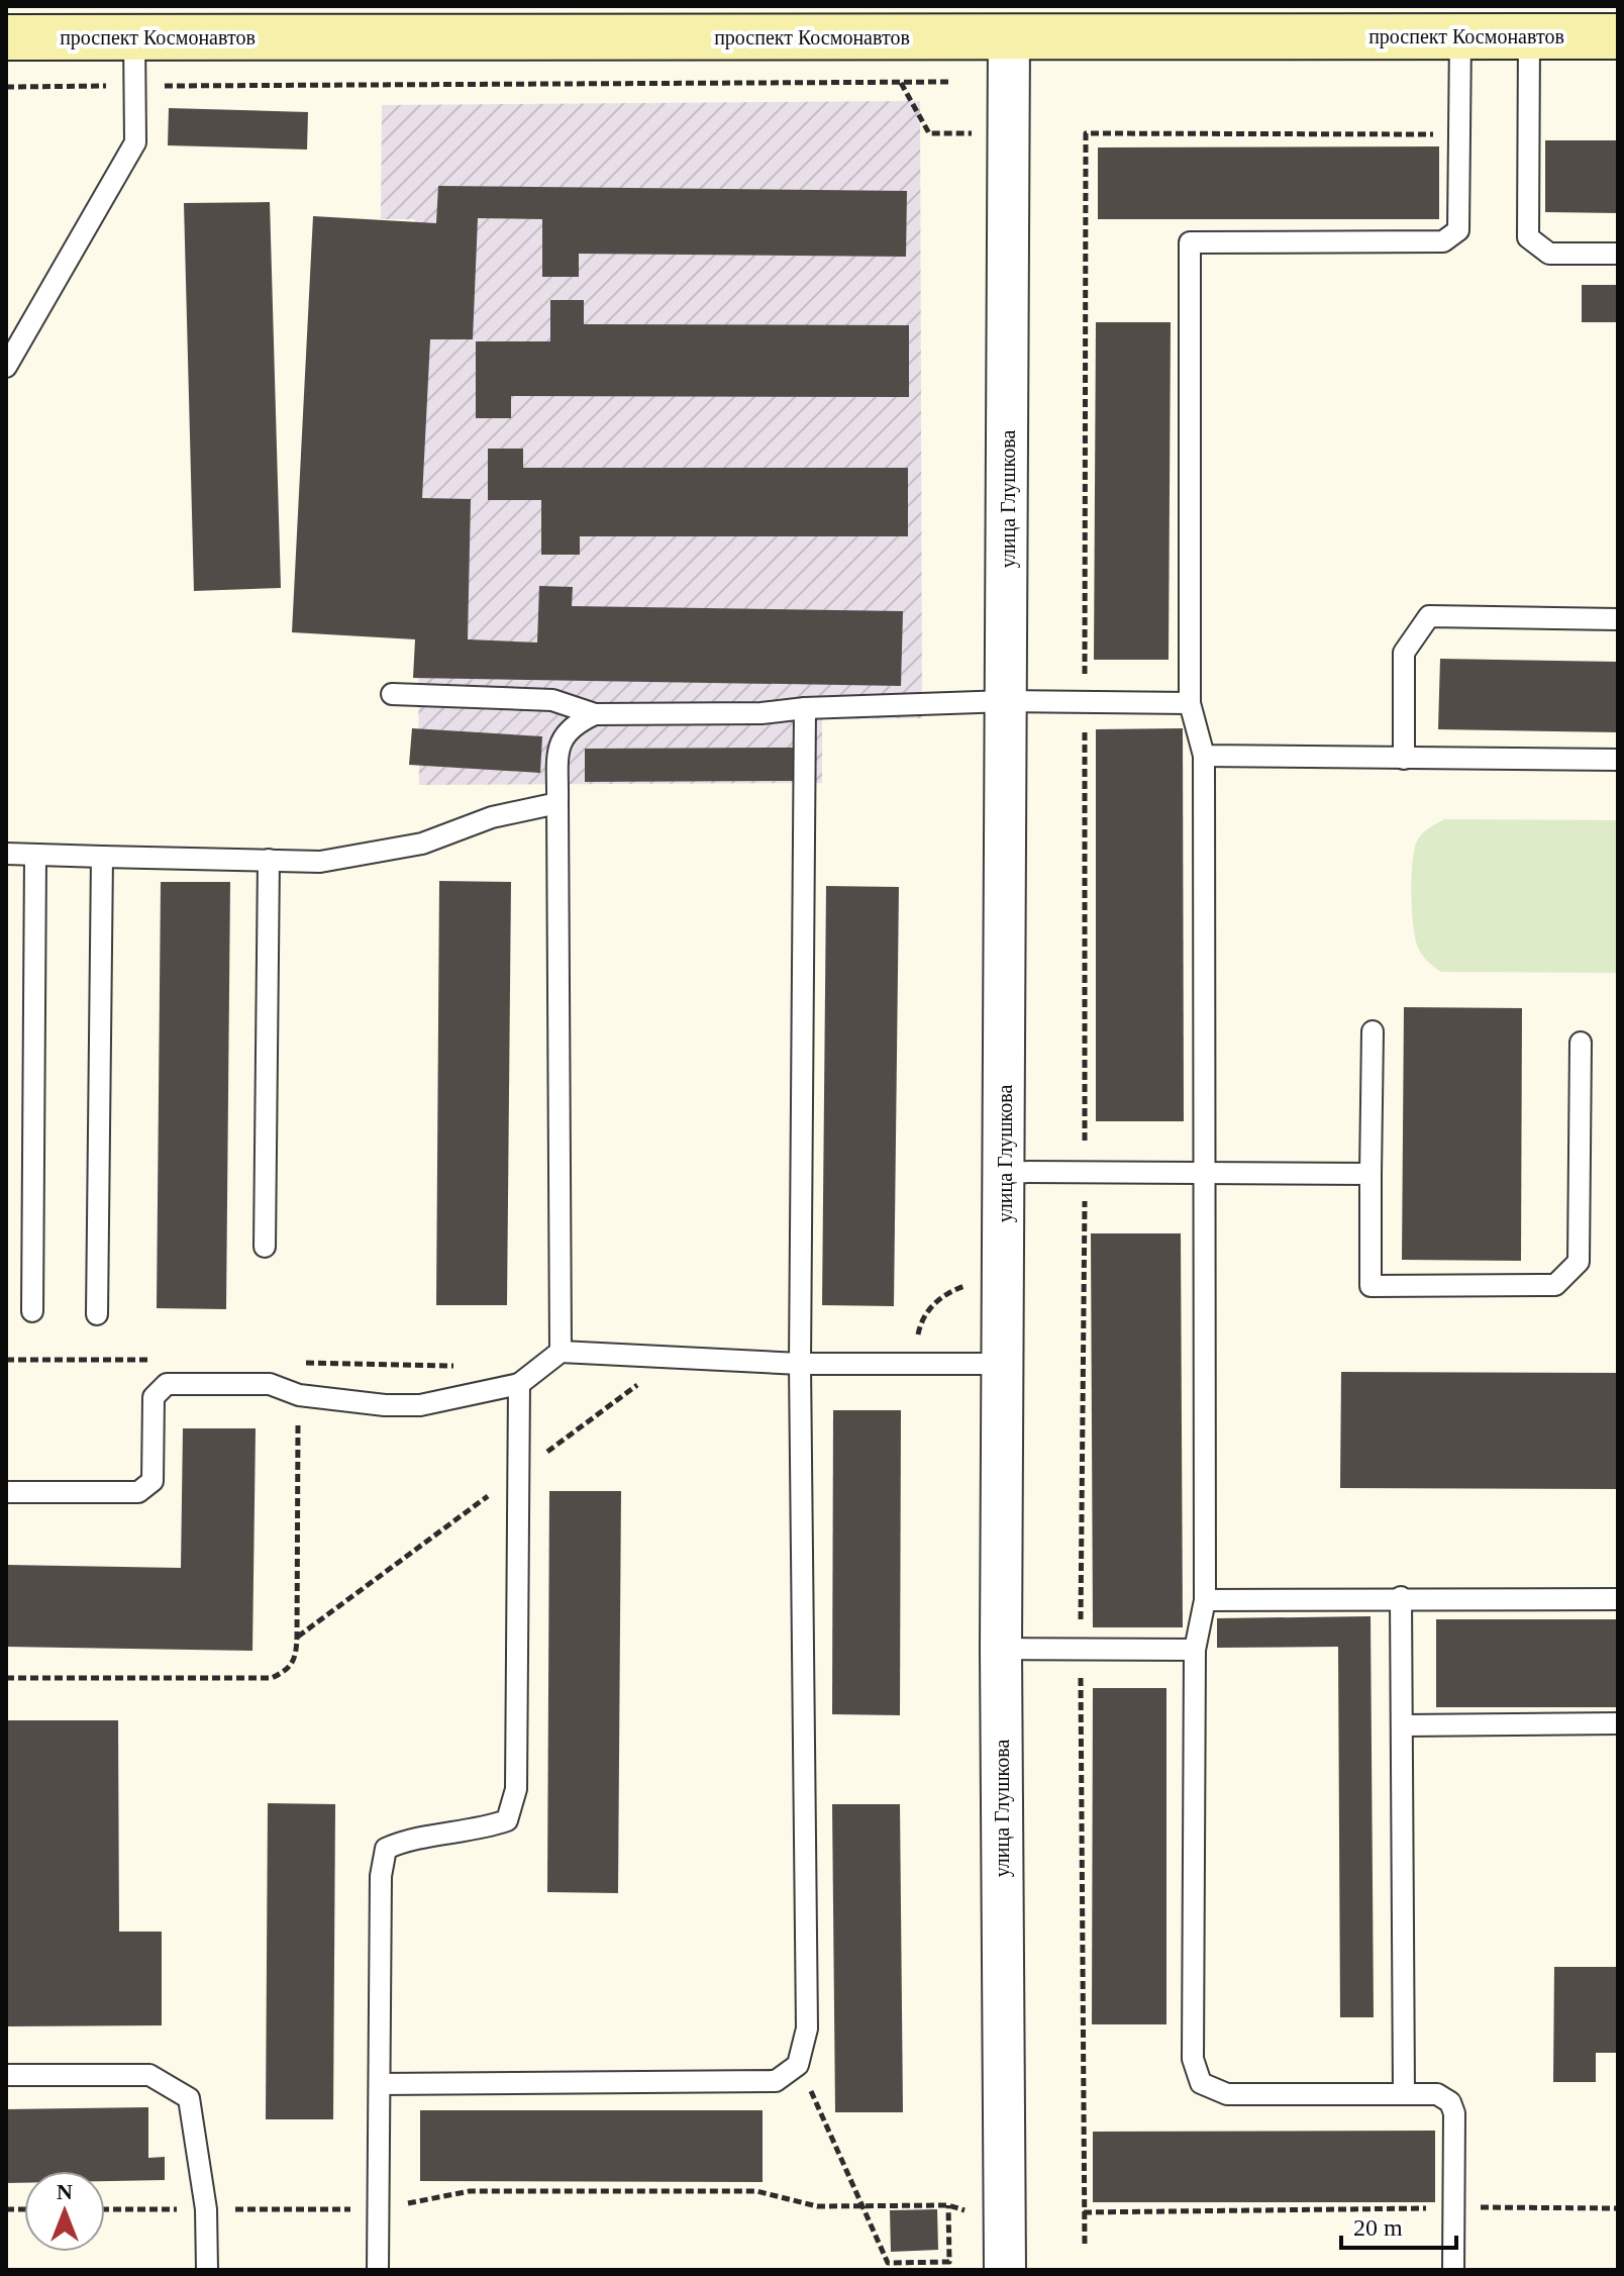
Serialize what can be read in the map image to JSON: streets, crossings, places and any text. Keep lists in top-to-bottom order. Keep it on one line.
{"streets":{"street":["проспект Космонавтов","улица Глушкова"]},"crossings":[["проспект Космонавтов","улица Глушкова"]],"scale_bar":"20 m","north":"top"}
